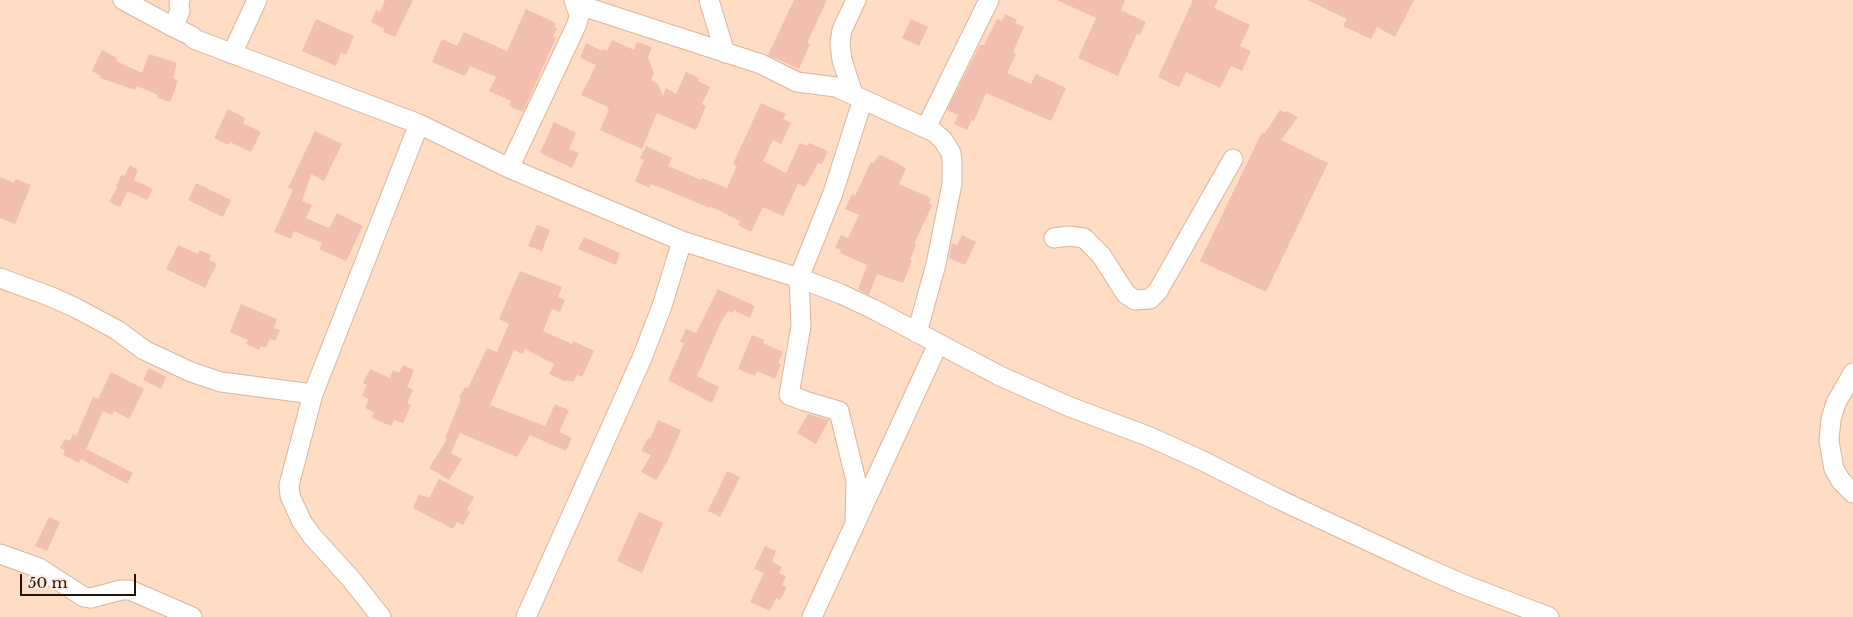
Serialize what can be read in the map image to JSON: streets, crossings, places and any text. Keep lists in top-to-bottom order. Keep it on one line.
{"scale_bar":"50 m"}
